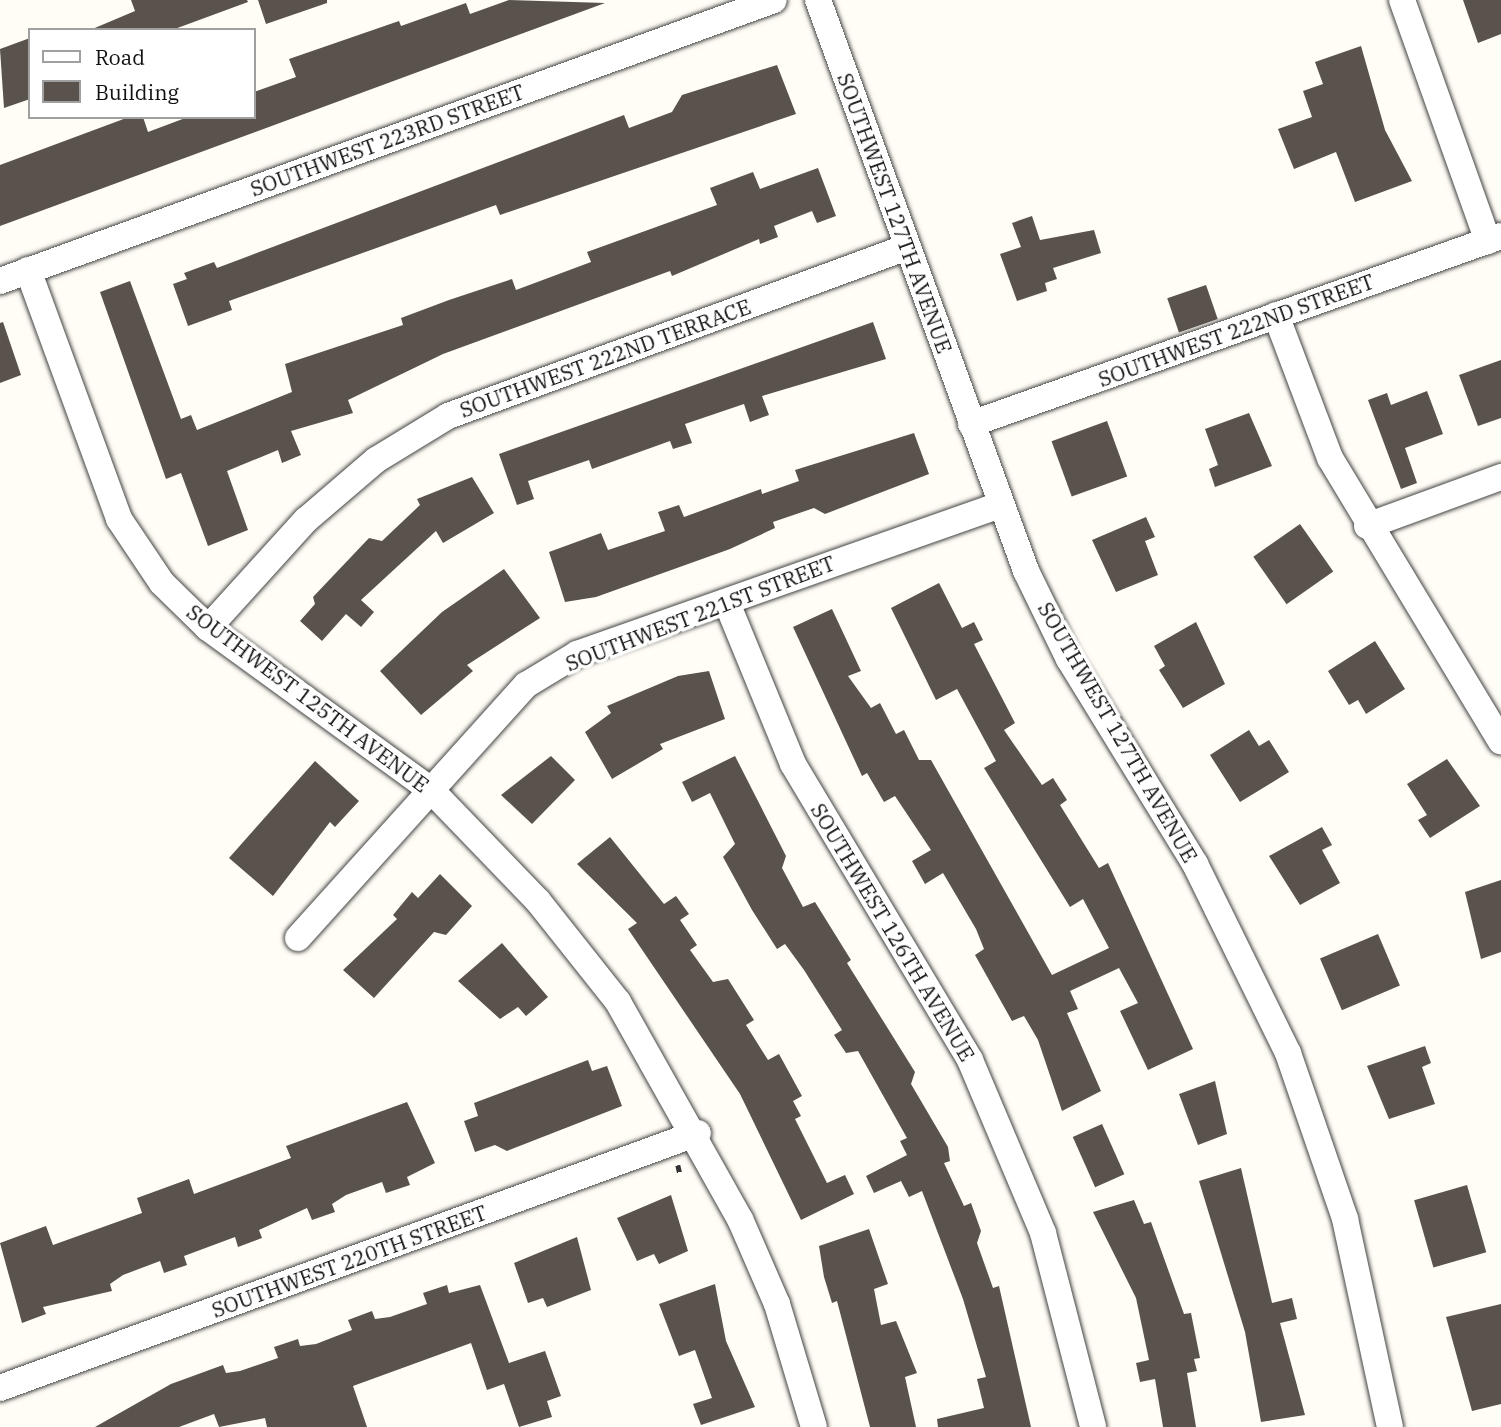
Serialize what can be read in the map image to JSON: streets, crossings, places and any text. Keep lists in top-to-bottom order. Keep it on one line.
{"streets":{"street":["SOUTHWEST 223RD STREET","SOUTHWEST 127TH AVENUE","SOUTHWEST 222ND STREET","SOUTHWEST 222ND TERRACE","SOUTHWEST 221ST STREET","SOUTHWEST 125TH AVENUE","SOUTHWEST 126TH AVENUE","SOUTHWEST 220TH STREET"]},"crossings":[["SOUTHWEST 223RD STREET","SOUTHWEST 125TH AVENUE"],["SOUTHWEST 127TH AVENUE","SOUTHWEST 222ND STREET"],["SOUTHWEST 127TH AVENUE","SOUTHWEST 222ND TERRACE"],["SOUTHWEST 127TH AVENUE","SOUTHWEST 221ST STREET"],["SOUTHWEST 222ND TERRACE","SOUTHWEST 125TH AVENUE"],["SOUTHWEST 221ST STREET","SOUTHWEST 125TH AVENUE"],["SOUTHWEST 221ST STREET","SOUTHWEST 126TH AVENUE"],["SOUTHWEST 125TH AVENUE","SOUTHWEST 220TH STREET"]],"legend":["Road","Building"]}
